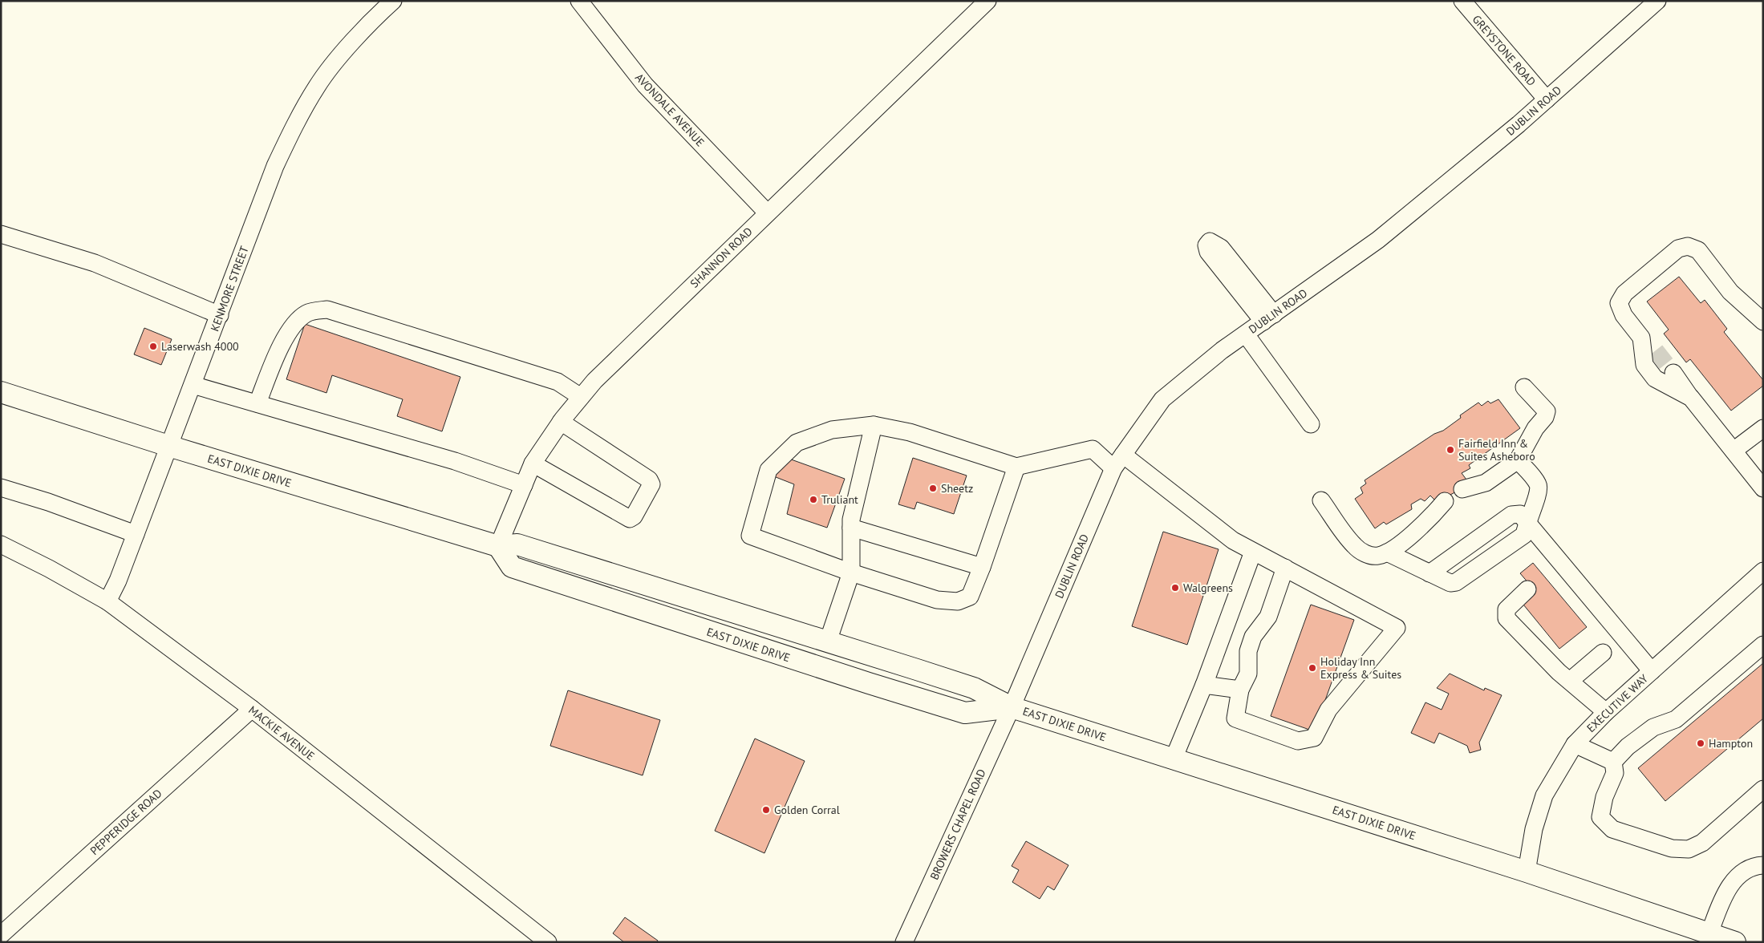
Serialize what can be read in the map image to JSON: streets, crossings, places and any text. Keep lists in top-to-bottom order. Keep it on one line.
{"streets":{"main road":["EAST DIXIE DRIVE"],"street":["GREYSTONE ROAD","AVONDALE AVENUE","DUBLIN ROAD","SHANNON ROAD","KENMORE STREET","EXECUTIVE WAY","MACKIE AVENUE","PEPPERIDGE ROAD","BROWERS CHAPEL ROAD"]},"crossings":[["GREYSTONE ROAD","DUBLIN ROAD"],["AVONDALE AVENUE","SHANNON ROAD"],["DUBLIN ROAD","EAST DIXIE DRIVE"],["DUBLIN ROAD","BROWERS CHAPEL ROAD"],["SHANNON ROAD","EAST DIXIE DRIVE"],["KENMORE STREET","EAST DIXIE DRIVE"],["KENMORE STREET","MACKIE AVENUE"],["EAST DIXIE DRIVE","EXECUTIVE WAY"],["EAST DIXIE DRIVE","BROWERS CHAPEL ROAD"],["MACKIE AVENUE","PEPPERIDGE ROAD"]],"places":["Laserwash 4000","Fairfield Inn & Suites Asheboro","Sheetz","Truliant","Walgreens","Holiday Inn Express & Suites","Hampton","Golden Corral"]}
